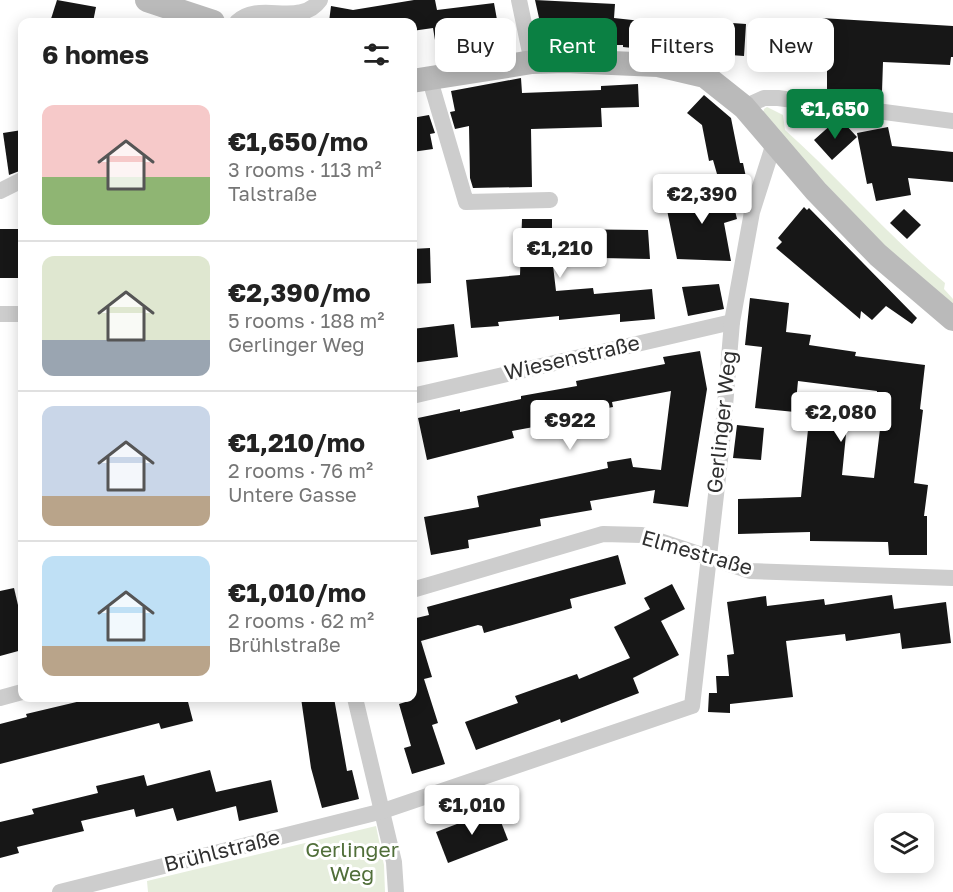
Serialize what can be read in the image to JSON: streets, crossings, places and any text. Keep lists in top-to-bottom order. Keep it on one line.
{"streets":{"street":["Wiesenstraße","Gerlinger Weg","Elmestraße","Brühlstraße"]},"crossings":[["Wiesenstraße","Gerlinger Weg"],["Gerlinger Weg","Elmestraße"],["Gerlinger Weg","Brühlstraße"]],"parks":["Gerlinger Weg"],"page":{"chip":["Buy","Rent","Filters","New"],"heading":"6 homes","price":["€1,650","€2,390","€1,210","€2,080","€922","€1,010"],"list":[{"name":"€1,650/mo","note":"3 rooms · 113 m² · Talstraße"},{"name":"€2,390/mo","note":"5 rooms · 188 m² · Gerlinger Weg"},{"name":"€1,210/mo","note":"2 rooms · 76 m² · Untere Gasse"},{"name":"€1,010/mo","note":"2 rooms · 62 m² · Brühlstraße"}]}}
